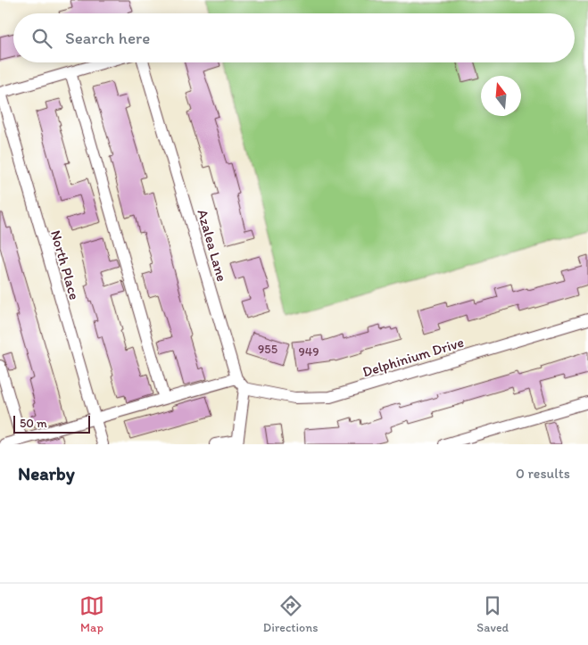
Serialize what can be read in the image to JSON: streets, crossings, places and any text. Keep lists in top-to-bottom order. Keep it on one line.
{"streets":{"street":["Azalea Lane","North Place","Delphinium Drive"]},"crossings":[["Azalea Lane","Delphinium Drive"]],"house_numbers":["955","949"],"scale_bar":"50 m","north":"top","page":{"search":"Search here","scale":"50 m","heading":["Nearby","0 results"],"nav":["Map","Directions","Saved"]}}
